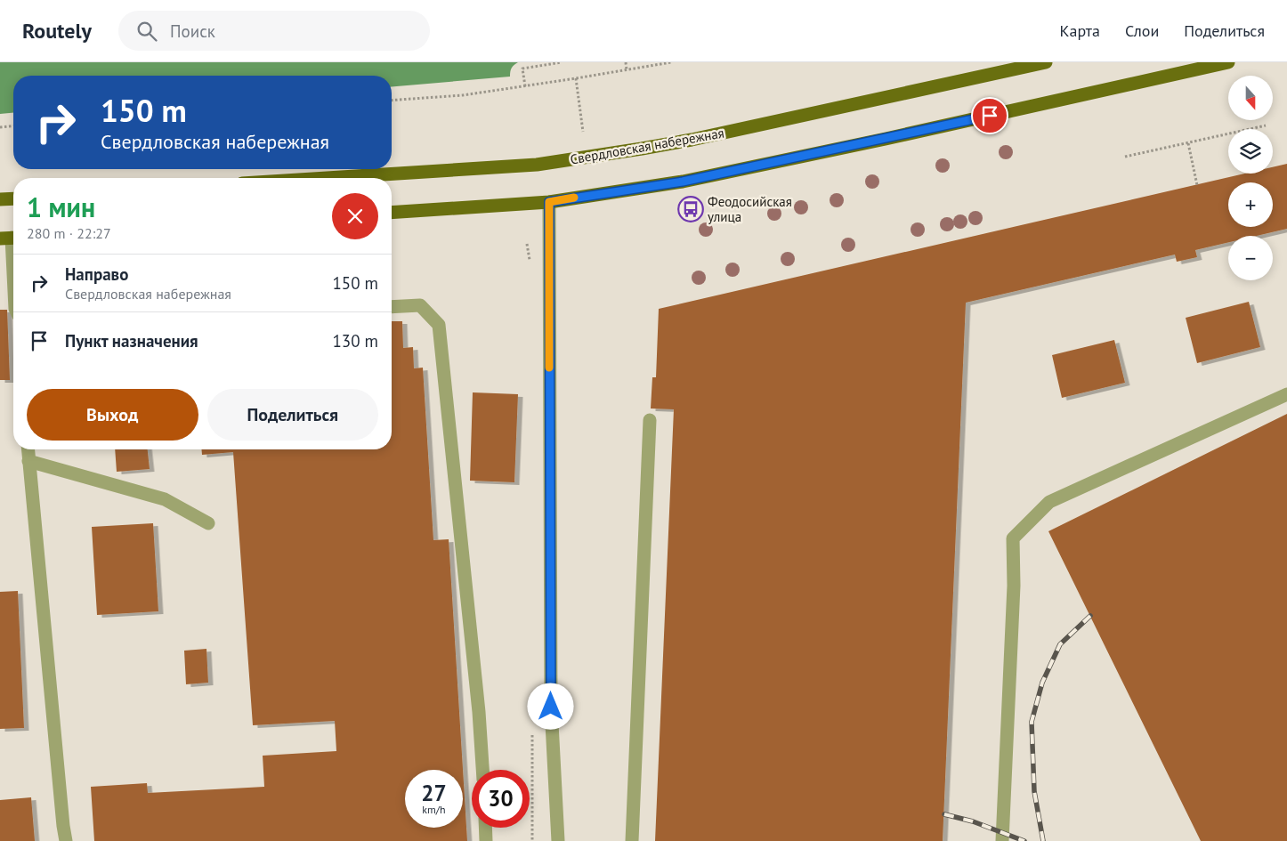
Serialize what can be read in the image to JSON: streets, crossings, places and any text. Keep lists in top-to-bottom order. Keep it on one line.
{"streets":{"main road":["Свердловская набережная"]},"places":{"bus stop":["Феодосийская улица"]},"north":"bottom","page":{"header":"Routely","search":"Поиск","nav":["Карта","Слои","Поделиться"],"map_buttons":["+","−"],"turn":["150 m","Свердловская набережная"],"heading":["1 мин","280 m · 22:27"],"list":[{"name":"Направо","note":"Свердловская набережная","value":"150 m"},{"name":"Пункт назначения","value":"130 m"}],"buttons":["Выход","Поделиться"],"speed":"27 km/h","limit":"30"}}
